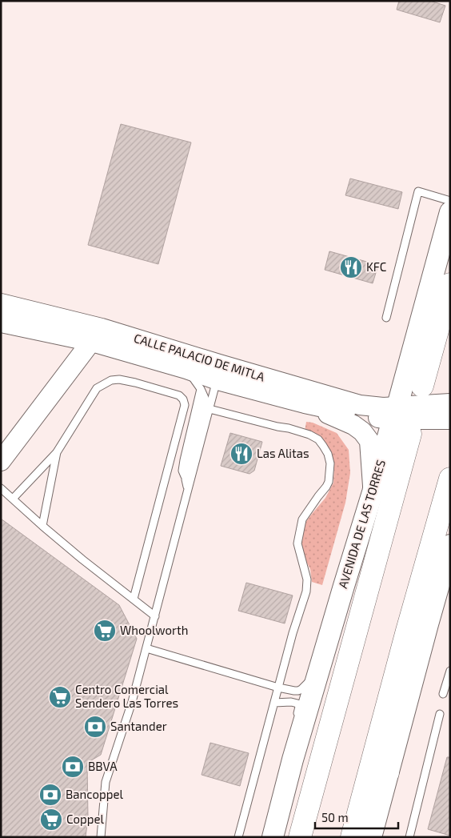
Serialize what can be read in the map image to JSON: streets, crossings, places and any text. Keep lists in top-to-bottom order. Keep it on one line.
{"streets":{"highway":["AVENIDA DE LAS TORRES"],"main road":["CALLE PALACIO DE MITLA"]},"crossings":[["CALLE PALACIO DE MITLA","AVENIDA DE LAS TORRES"]],"places":{"restaurant":["KFC","Las Alitas"],"supermarket":["Whoolworth","Centro Comercial Sendero Las Torres","Coppel"],"bank":["Santander","BBVA","Bancoppel"]},"scale_bar":"50 m"}
